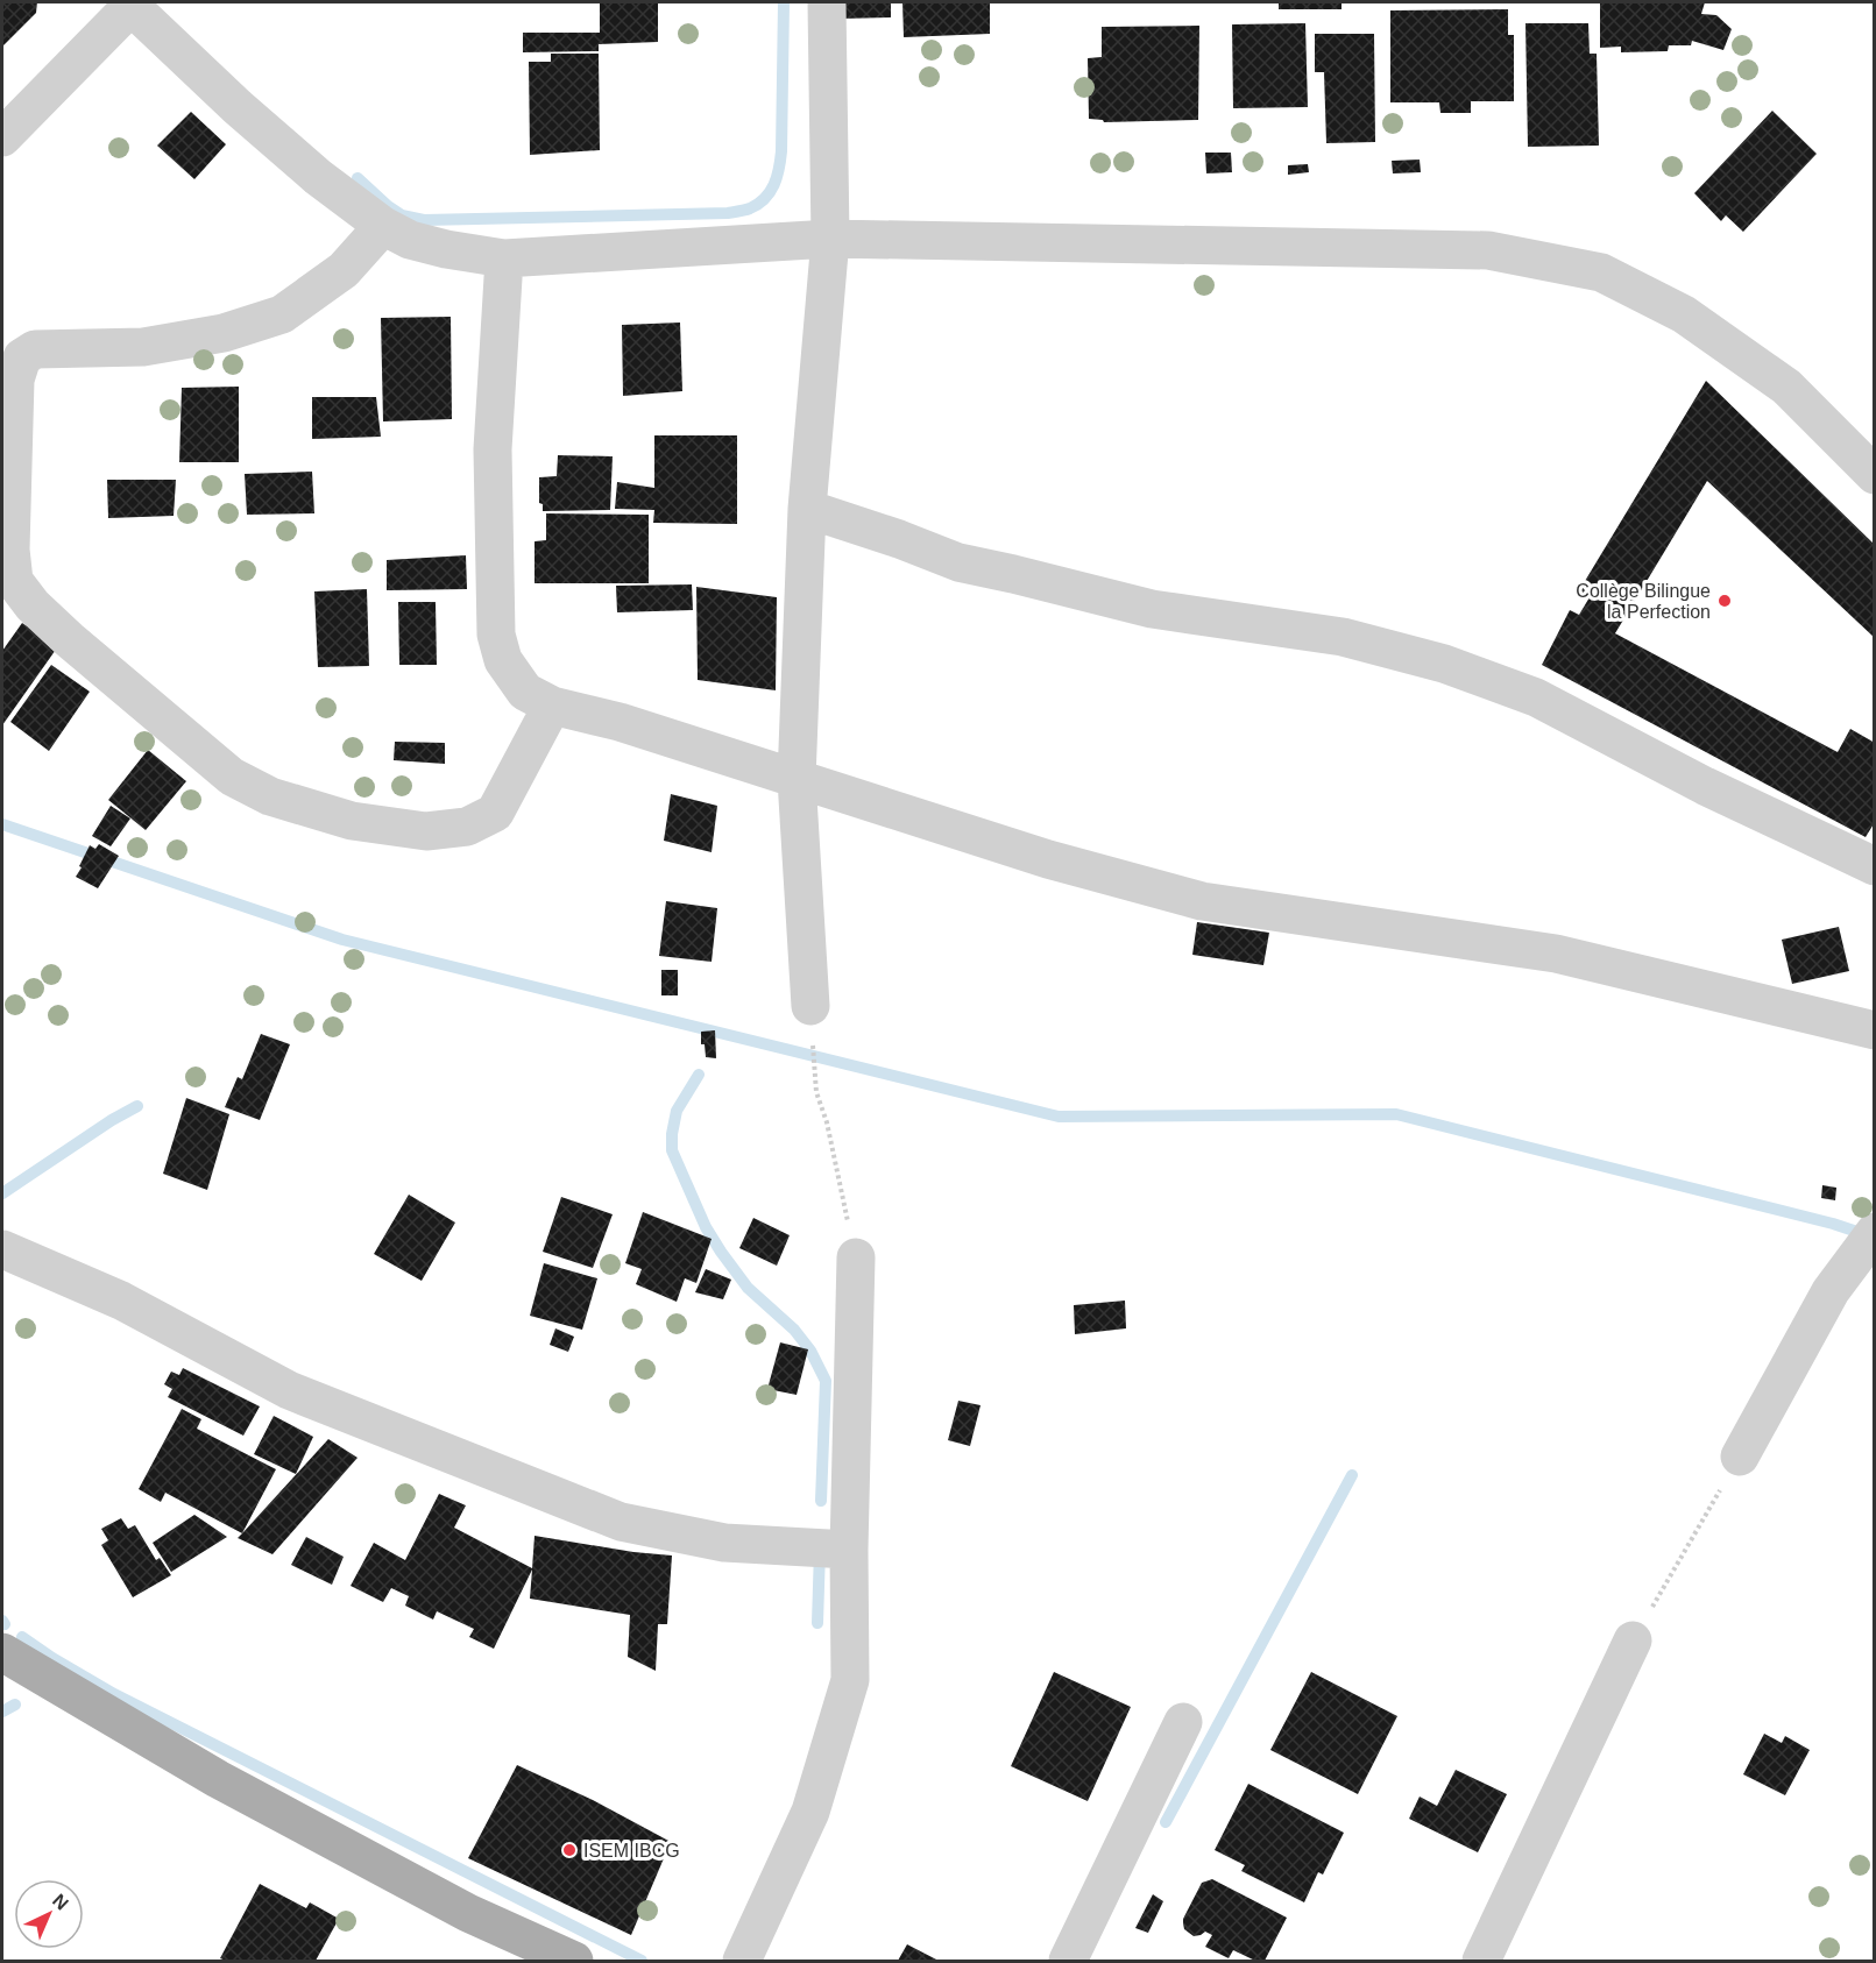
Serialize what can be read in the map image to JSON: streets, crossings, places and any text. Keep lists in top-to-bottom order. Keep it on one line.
{"places":["Collège Bilingue la Perfection","ISEM IBCG"],"north":"top right"}
